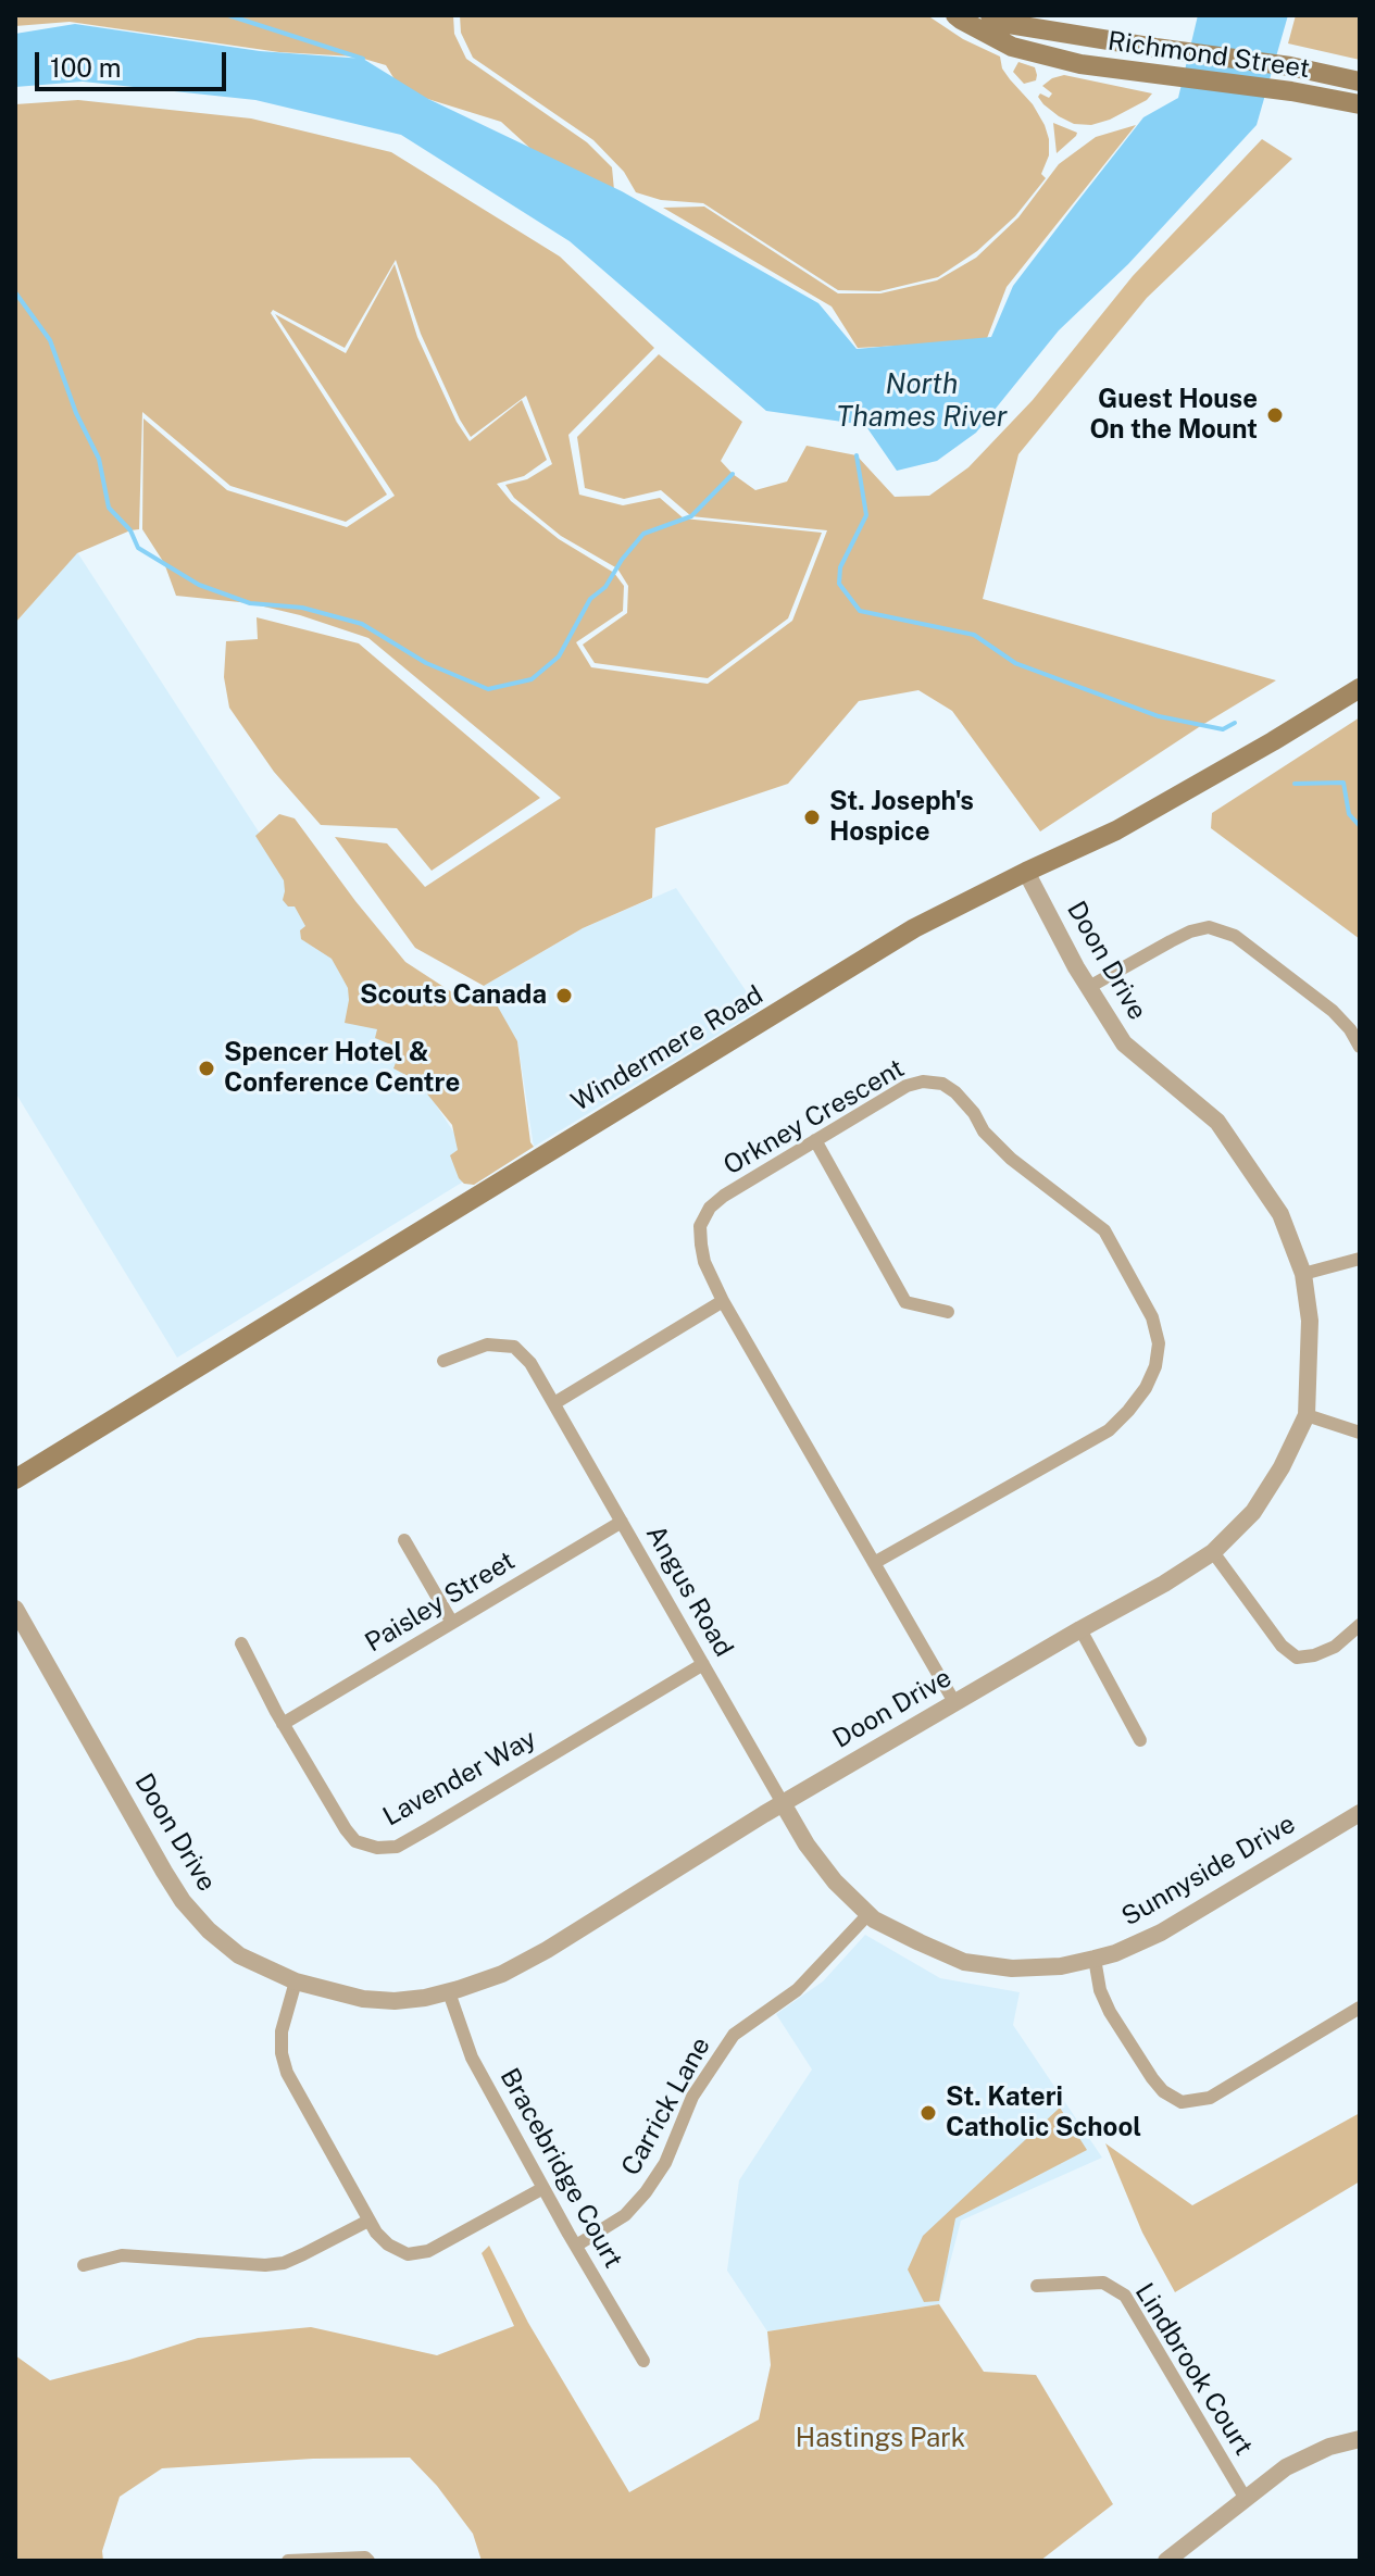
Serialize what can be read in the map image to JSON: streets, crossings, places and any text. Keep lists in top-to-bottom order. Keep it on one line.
{"streets":{"main road":["Richmond Street","Windermere Road"],"street":["Doon Drive","Orkney Crescent","Angus Road","Paisley Street","Lavender Way","Sunnyside Drive","Carrick Lane","Bracebridge Court","Lindbrook Court"]},"crossings":[["Doon Drive","Windermere Road"],["Doon Drive","Orkney Crescent"],["Doon Drive","Angus Road"],["Doon Drive","Sunnyside Drive"],["Doon Drive","Bracebridge Court"],["Angus Road","Paisley Street"],["Angus Road","Lavender Way"],["Angus Road","Sunnyside Drive"],["Paisley Street","Lavender Way"],["Sunnyside Drive","Carrick Lane"],["Carrick Lane","Bracebridge Court"]],"water":["North Thames River"],"parks":["Hastings Park"],"places":["Guest House On the Mount","St. Joseph's Hospice","Scouts Canada","Spencer Hotel & Conference Centre","St. Kateri Catholic School"],"scale_bar":"100 m"}
